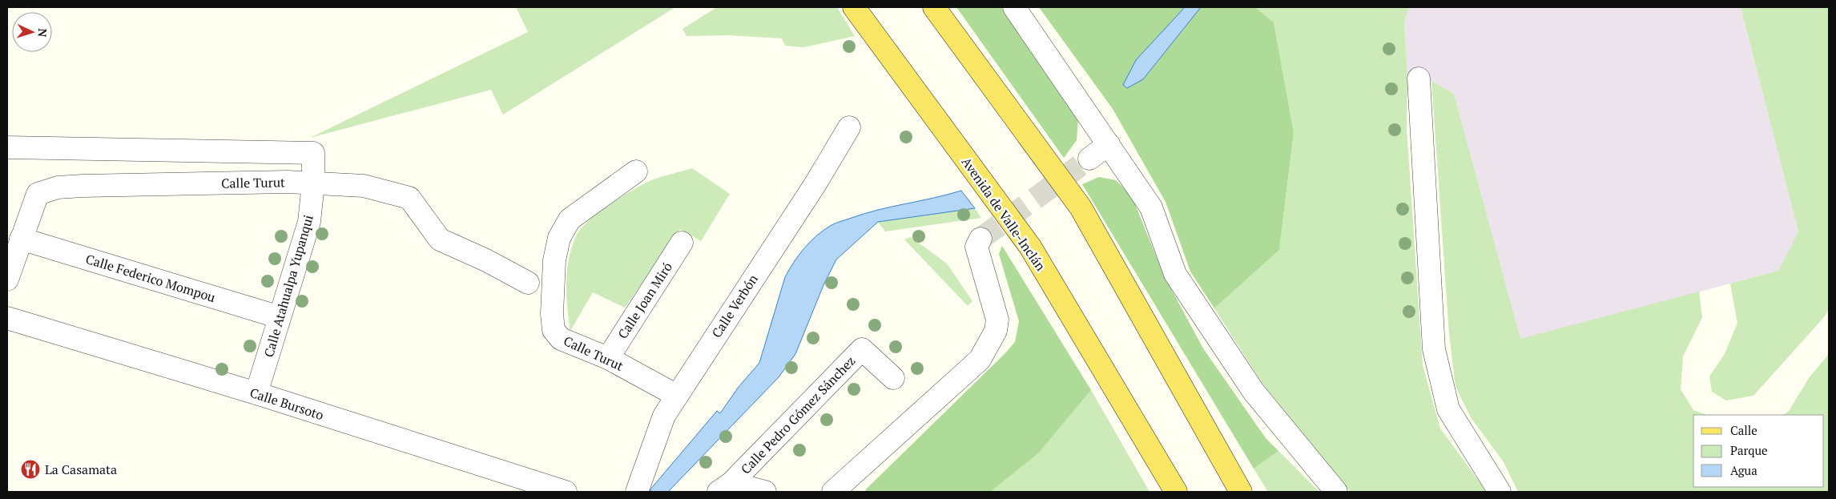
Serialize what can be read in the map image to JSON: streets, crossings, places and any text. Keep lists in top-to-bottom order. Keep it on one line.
{"streets":{"main road":["Avenida de Valle-Inclán"],"street":["Calle Turut","Calle Federico Mompou","Calle Atahualpa Yupanqui","Calle Joan Miró","Calle Verbón","Calle Bursoto","Calle Pedro Gómez Sánchez"]},"crossings":[["Calle Turut","Calle Federico Mompou"],["Calle Turut","Calle Atahualpa Yupanqui"],["Calle Turut","Calle Joan Miró"],["Calle Turut","Calle Verbón"],["Calle Federico Mompou","Calle Atahualpa Yupanqui"],["Calle Atahualpa Yupanqui","Calle Bursoto"]],"places":{"restaurant":["La Casamata"]},"legend":["Calle","Parque","Agua"],"north":"right"}
